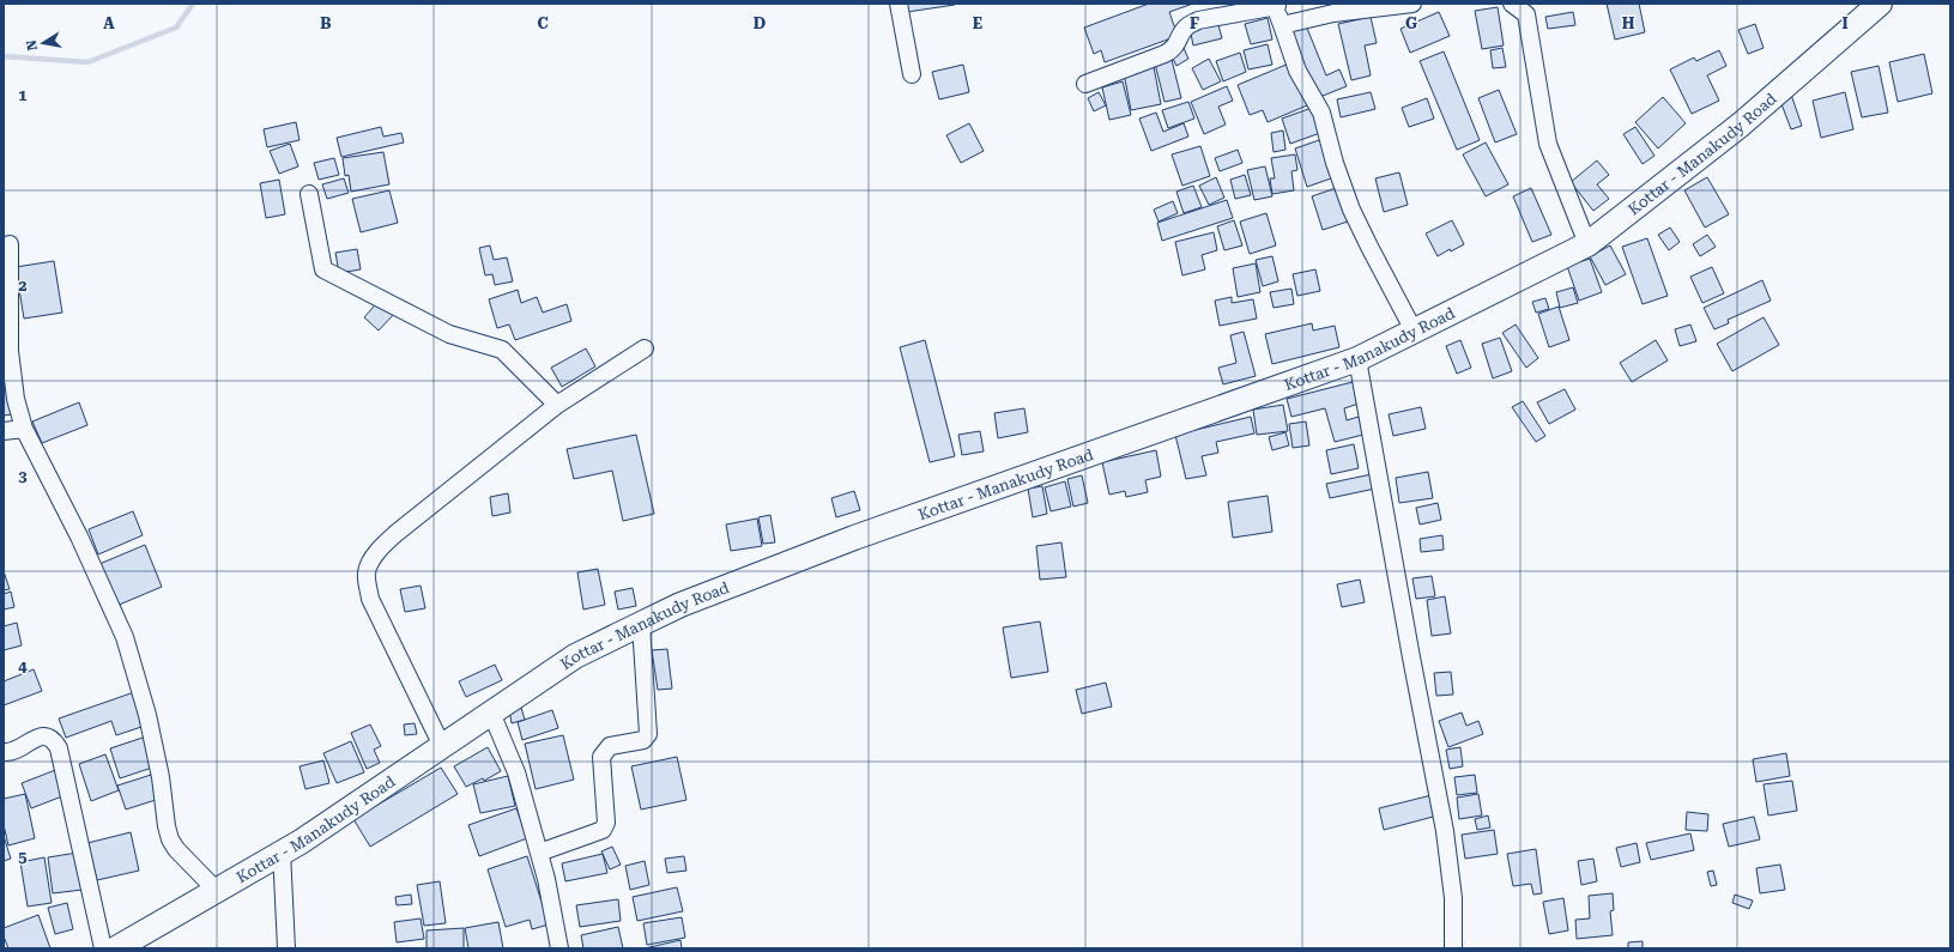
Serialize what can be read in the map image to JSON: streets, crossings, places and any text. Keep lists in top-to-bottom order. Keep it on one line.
{"streets":{"main road":["Kottar - Manakudy Road"]},"north":"left","grid":{"columns":["A","B","C","D","E","F","G","H","I"],"rows":["1","2","3","4","5"]}}
